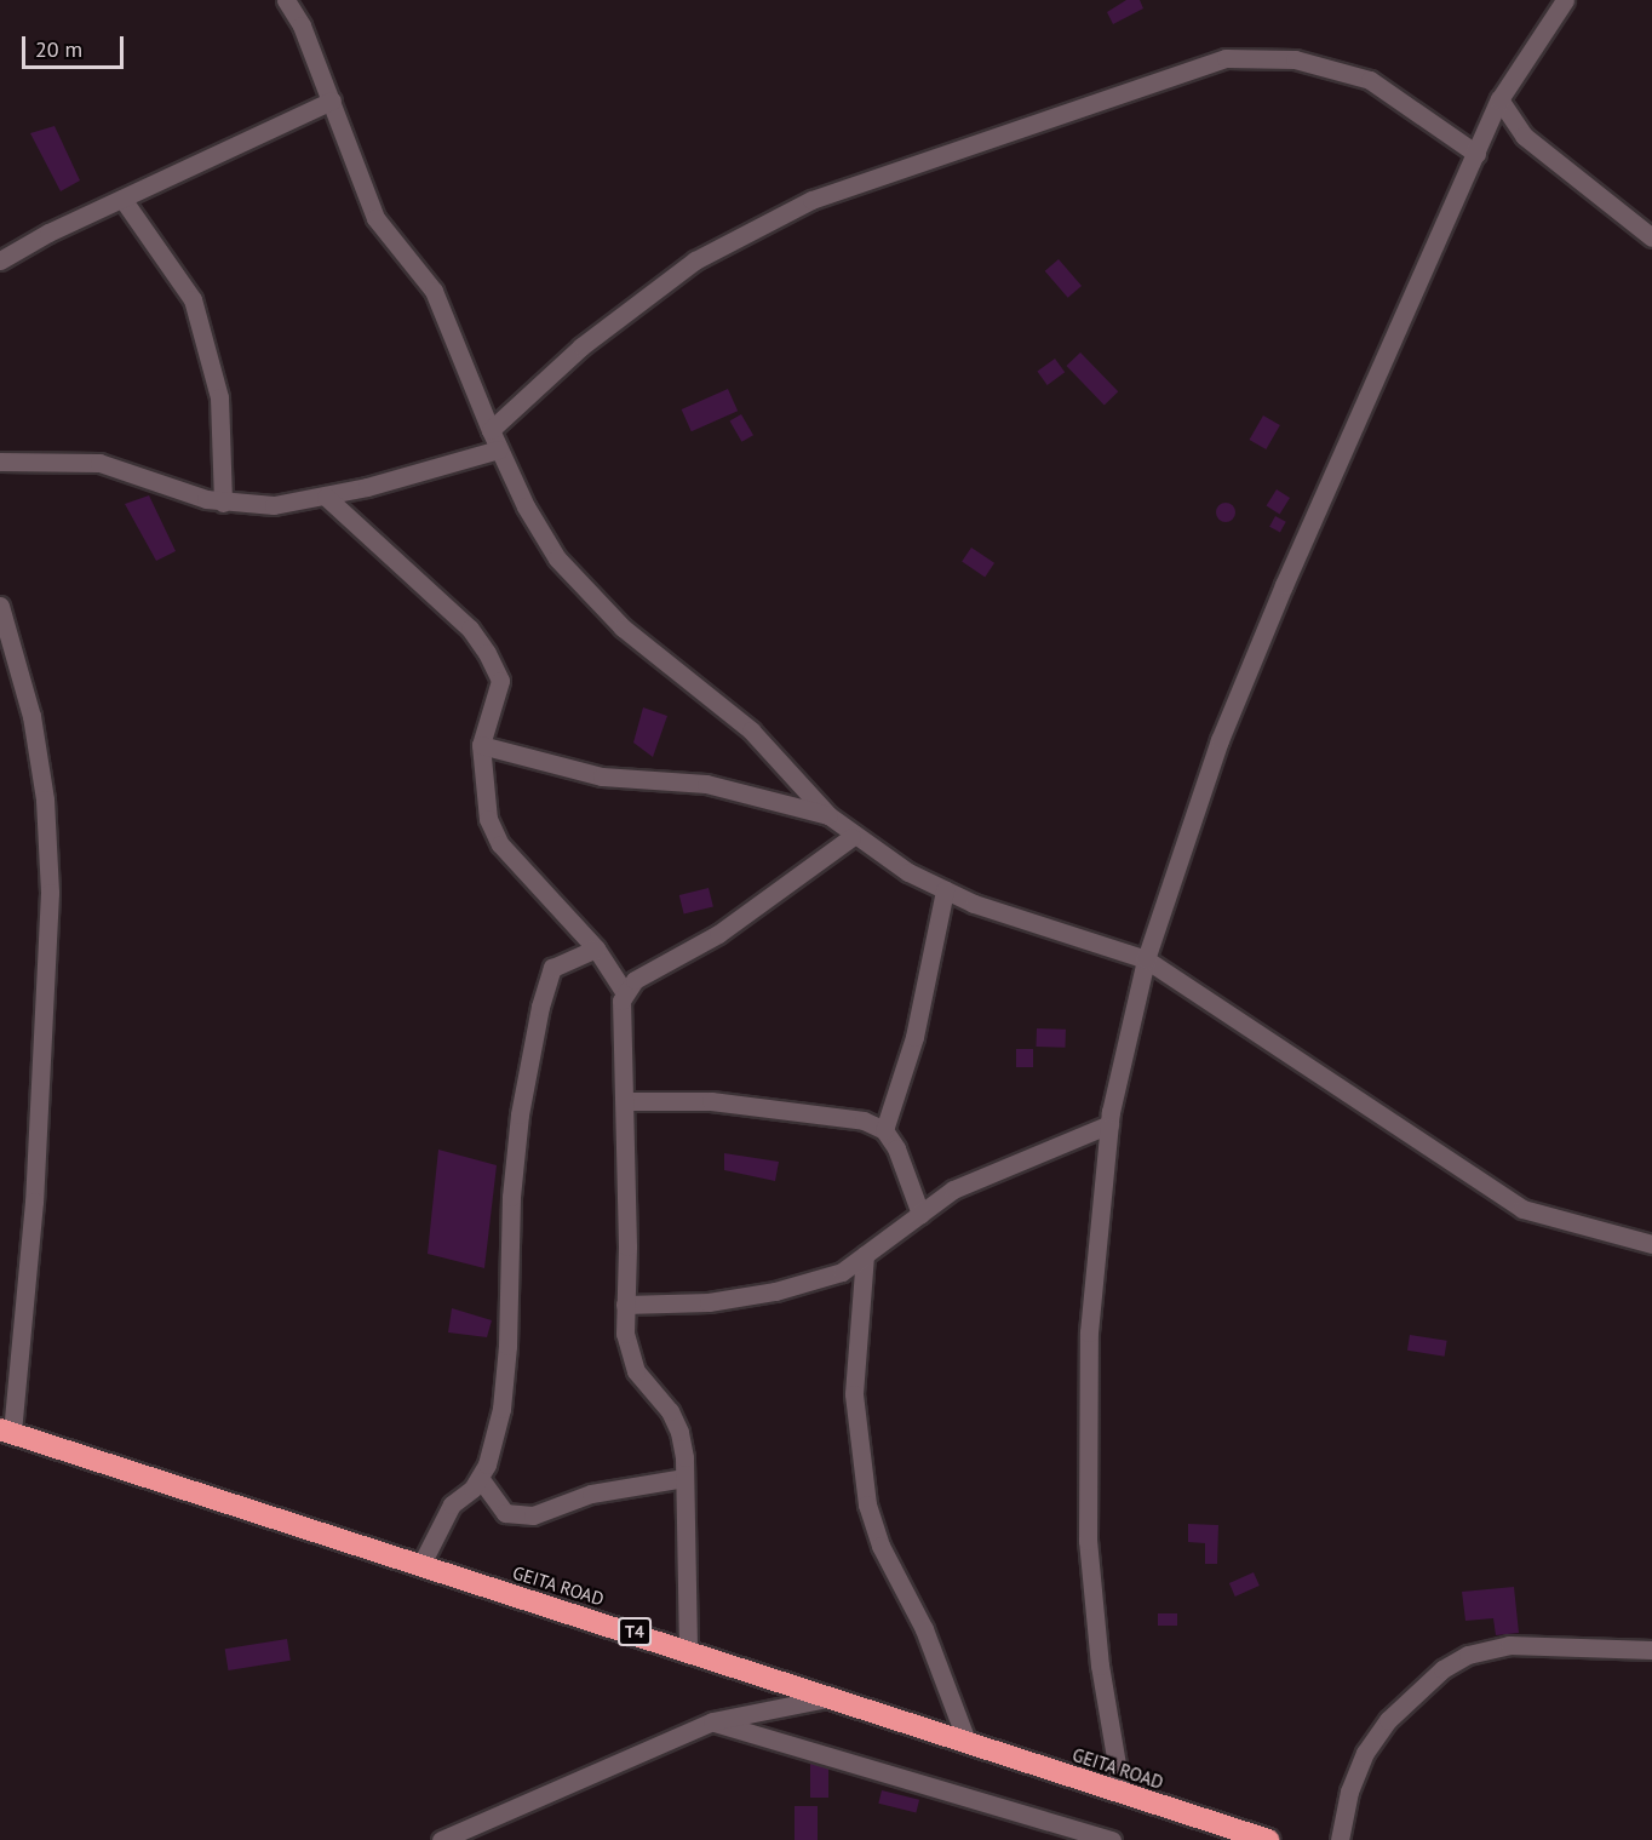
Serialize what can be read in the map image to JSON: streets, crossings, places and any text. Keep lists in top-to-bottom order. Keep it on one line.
{"streets":{"highway":["GEITA ROAD","T4"]},"scale_bar":"20 m"}
